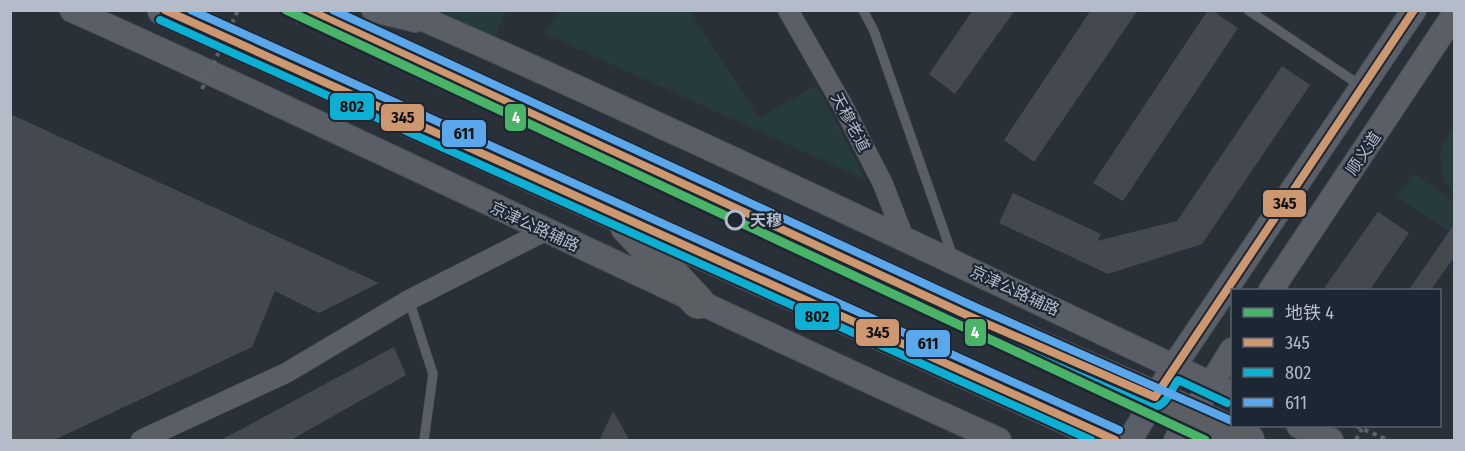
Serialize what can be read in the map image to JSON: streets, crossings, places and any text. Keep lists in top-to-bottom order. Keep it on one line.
{"streets":{"street":["天穆老道","顺义道","京津公路辅路"]},"crossings":[["天穆老道","京津公路辅路"]],"places":["天穆"],"lines":["metro line 4","transit line 345","transit line 611","transit line 802"],"legend":["地铁 4","345","802","611"]}
